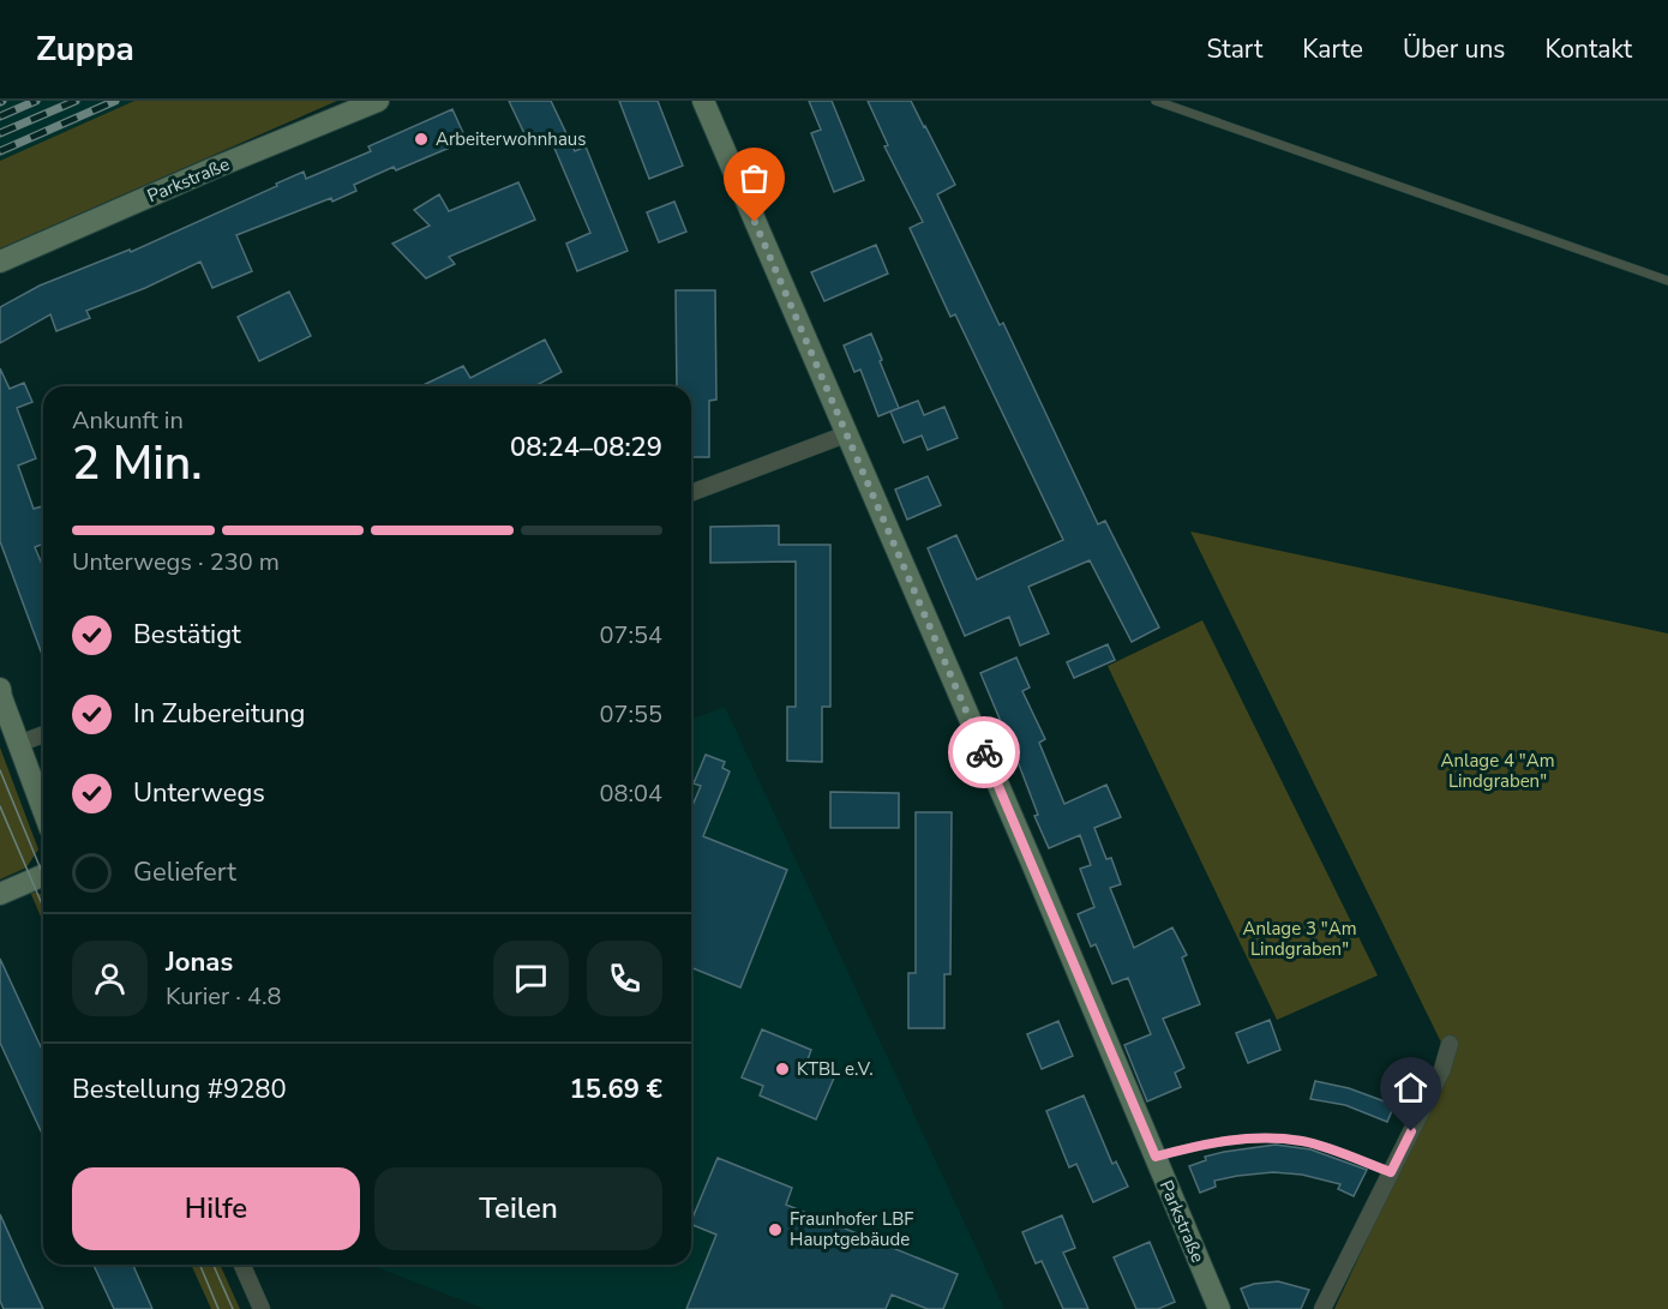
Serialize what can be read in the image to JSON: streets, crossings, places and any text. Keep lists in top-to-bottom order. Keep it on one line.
{"streets":{"street":["Parkstraße"]},"parks":["Anlage 4 \"Am Lindgraben\"","Anlage 3 \"Am Lindgraben\""],"places":["Arbeiterwohnhaus","KTBL e.V.","Fraunhofer LBF Hauptgebäude"],"page":{"header":"Zuppa","nav":["Start","Karte","Über uns","Kontakt"],"heading":["2 Min.","Ankunft in","08:24–08:29"],"panel":["Jonas","Kurier · 4.8","Bestellung #9280","15.69 €"],"bar":"Unterwegs · 230 m","list":[["Bestätigt","07:54"],["In Zubereitung","07:55"],["Unterwegs","08:04"],"Geliefert"],"buttons":["Hilfe","Teilen"]}}
